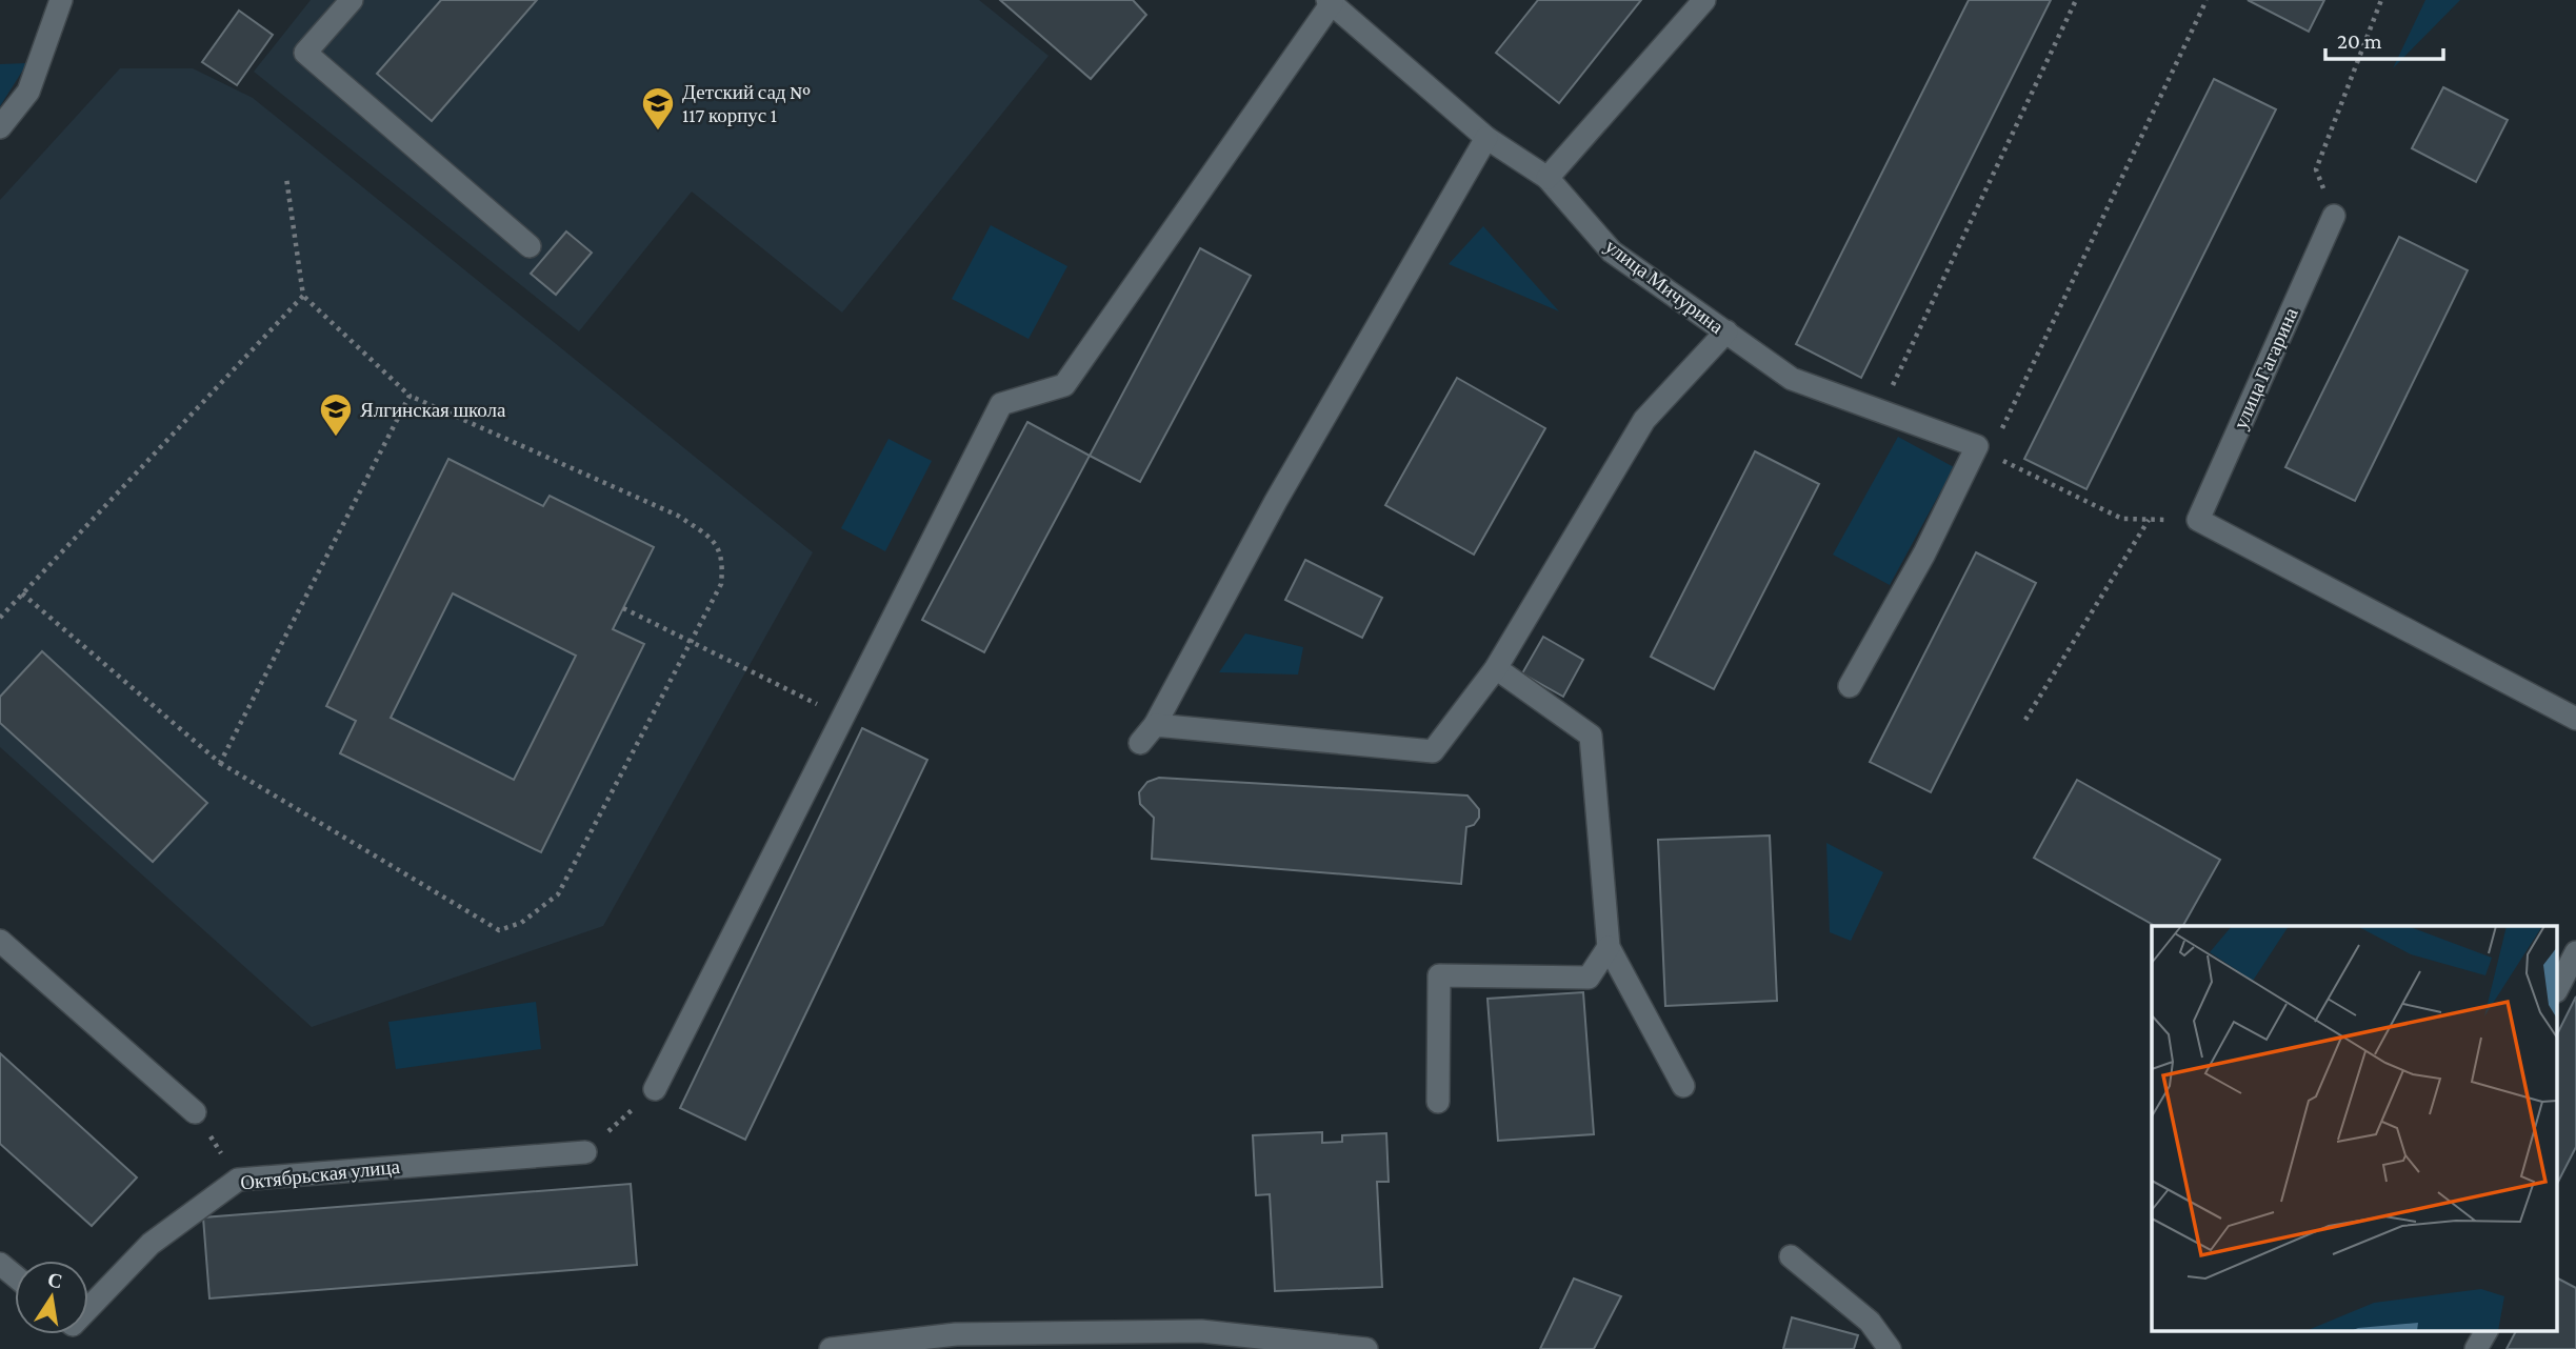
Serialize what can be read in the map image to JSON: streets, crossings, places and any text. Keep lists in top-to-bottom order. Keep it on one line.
{"streets":{"street":["улица Мичурина","улица Гагарина","Октябрьская улица"]},"places":{"school or university":["Детский сад № 117 корпус 1","Ялгинская школа"]},"scale_bar":"20 m","north":"top"}
